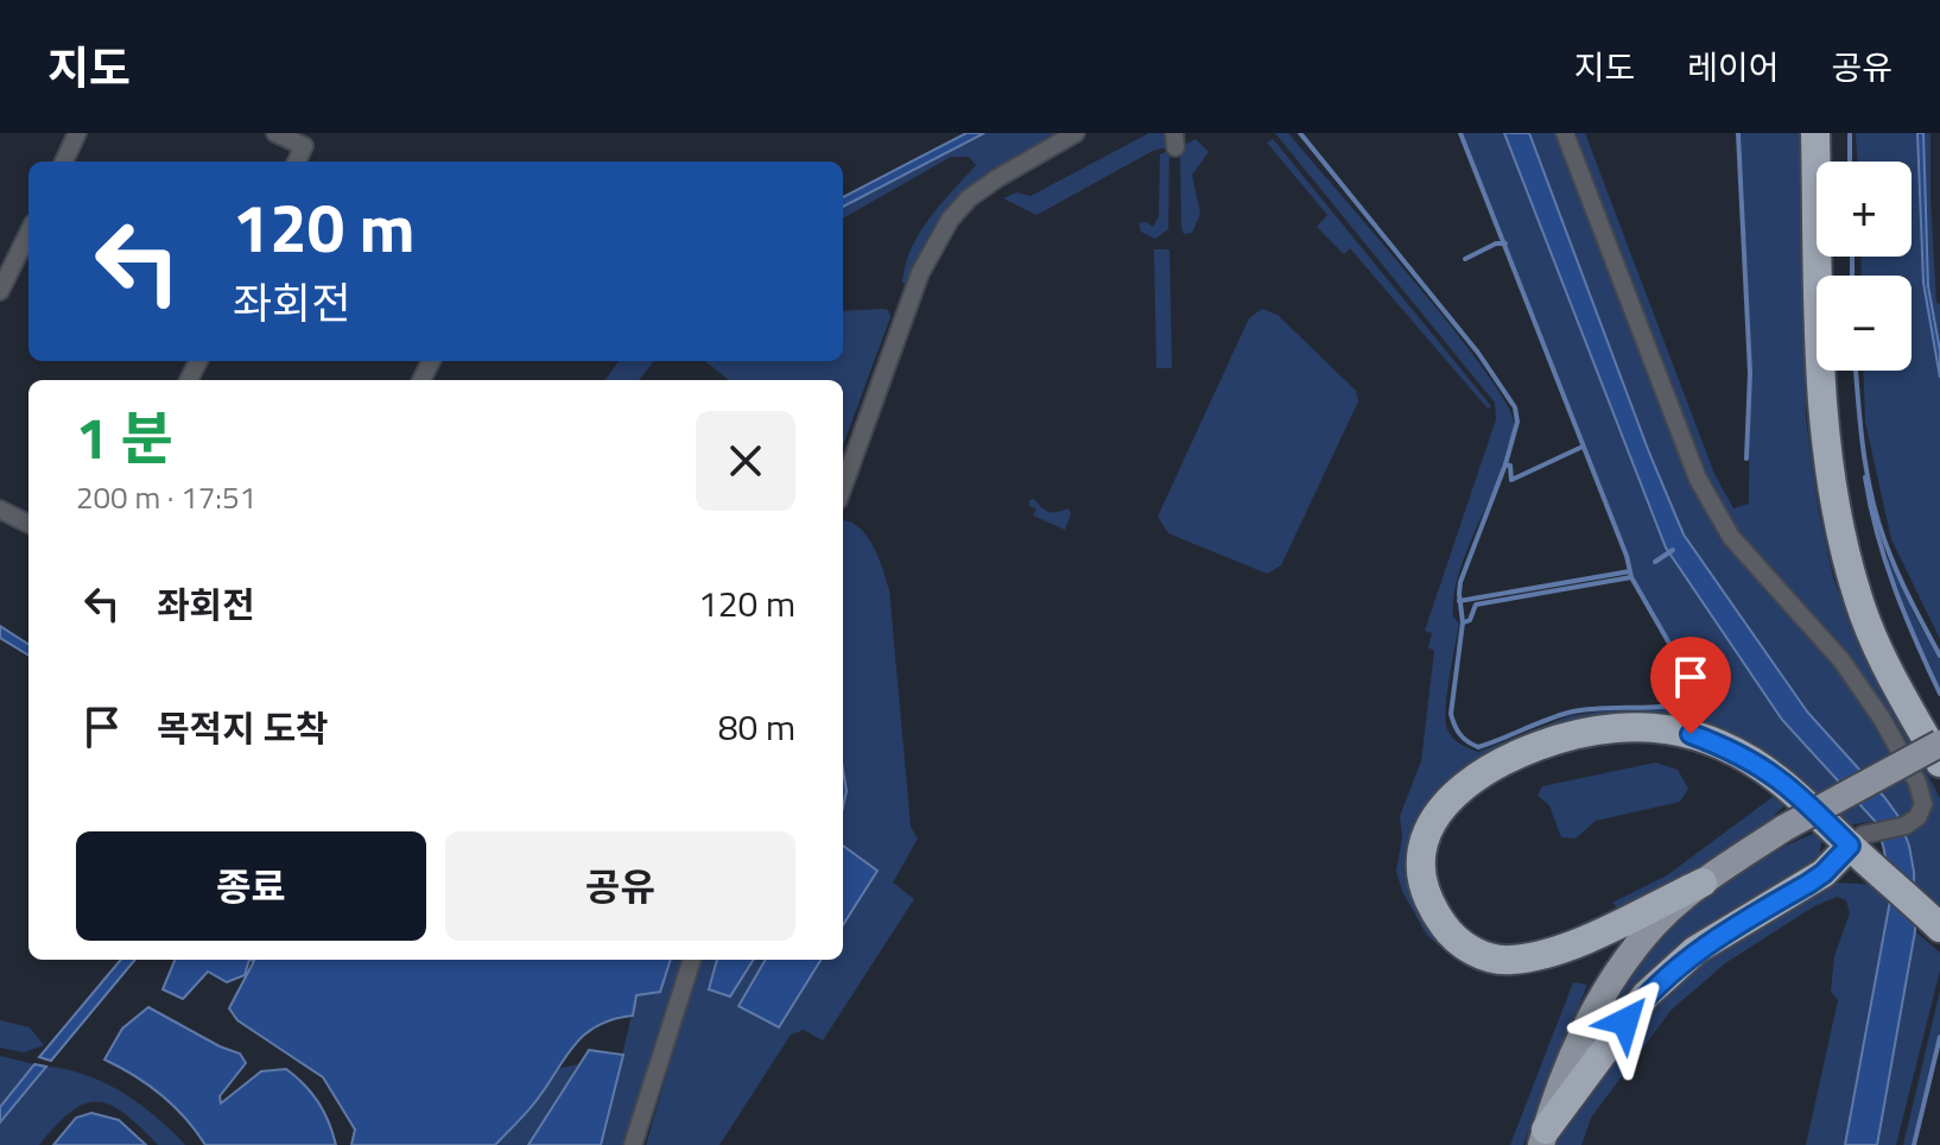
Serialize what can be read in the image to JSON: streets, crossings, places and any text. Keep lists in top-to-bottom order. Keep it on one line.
{"page":{"header":"지도","nav":["지도","레이어","공유"],"map_buttons":["+","−"],"turn":["120 m","좌회전"],"heading":["1 분","200 m · 17:51"],"list":[{"name":"좌회전","value":"120 m"},{"name":"목적지 도착","value":"80 m"}],"buttons":["종료","공유"]}}
